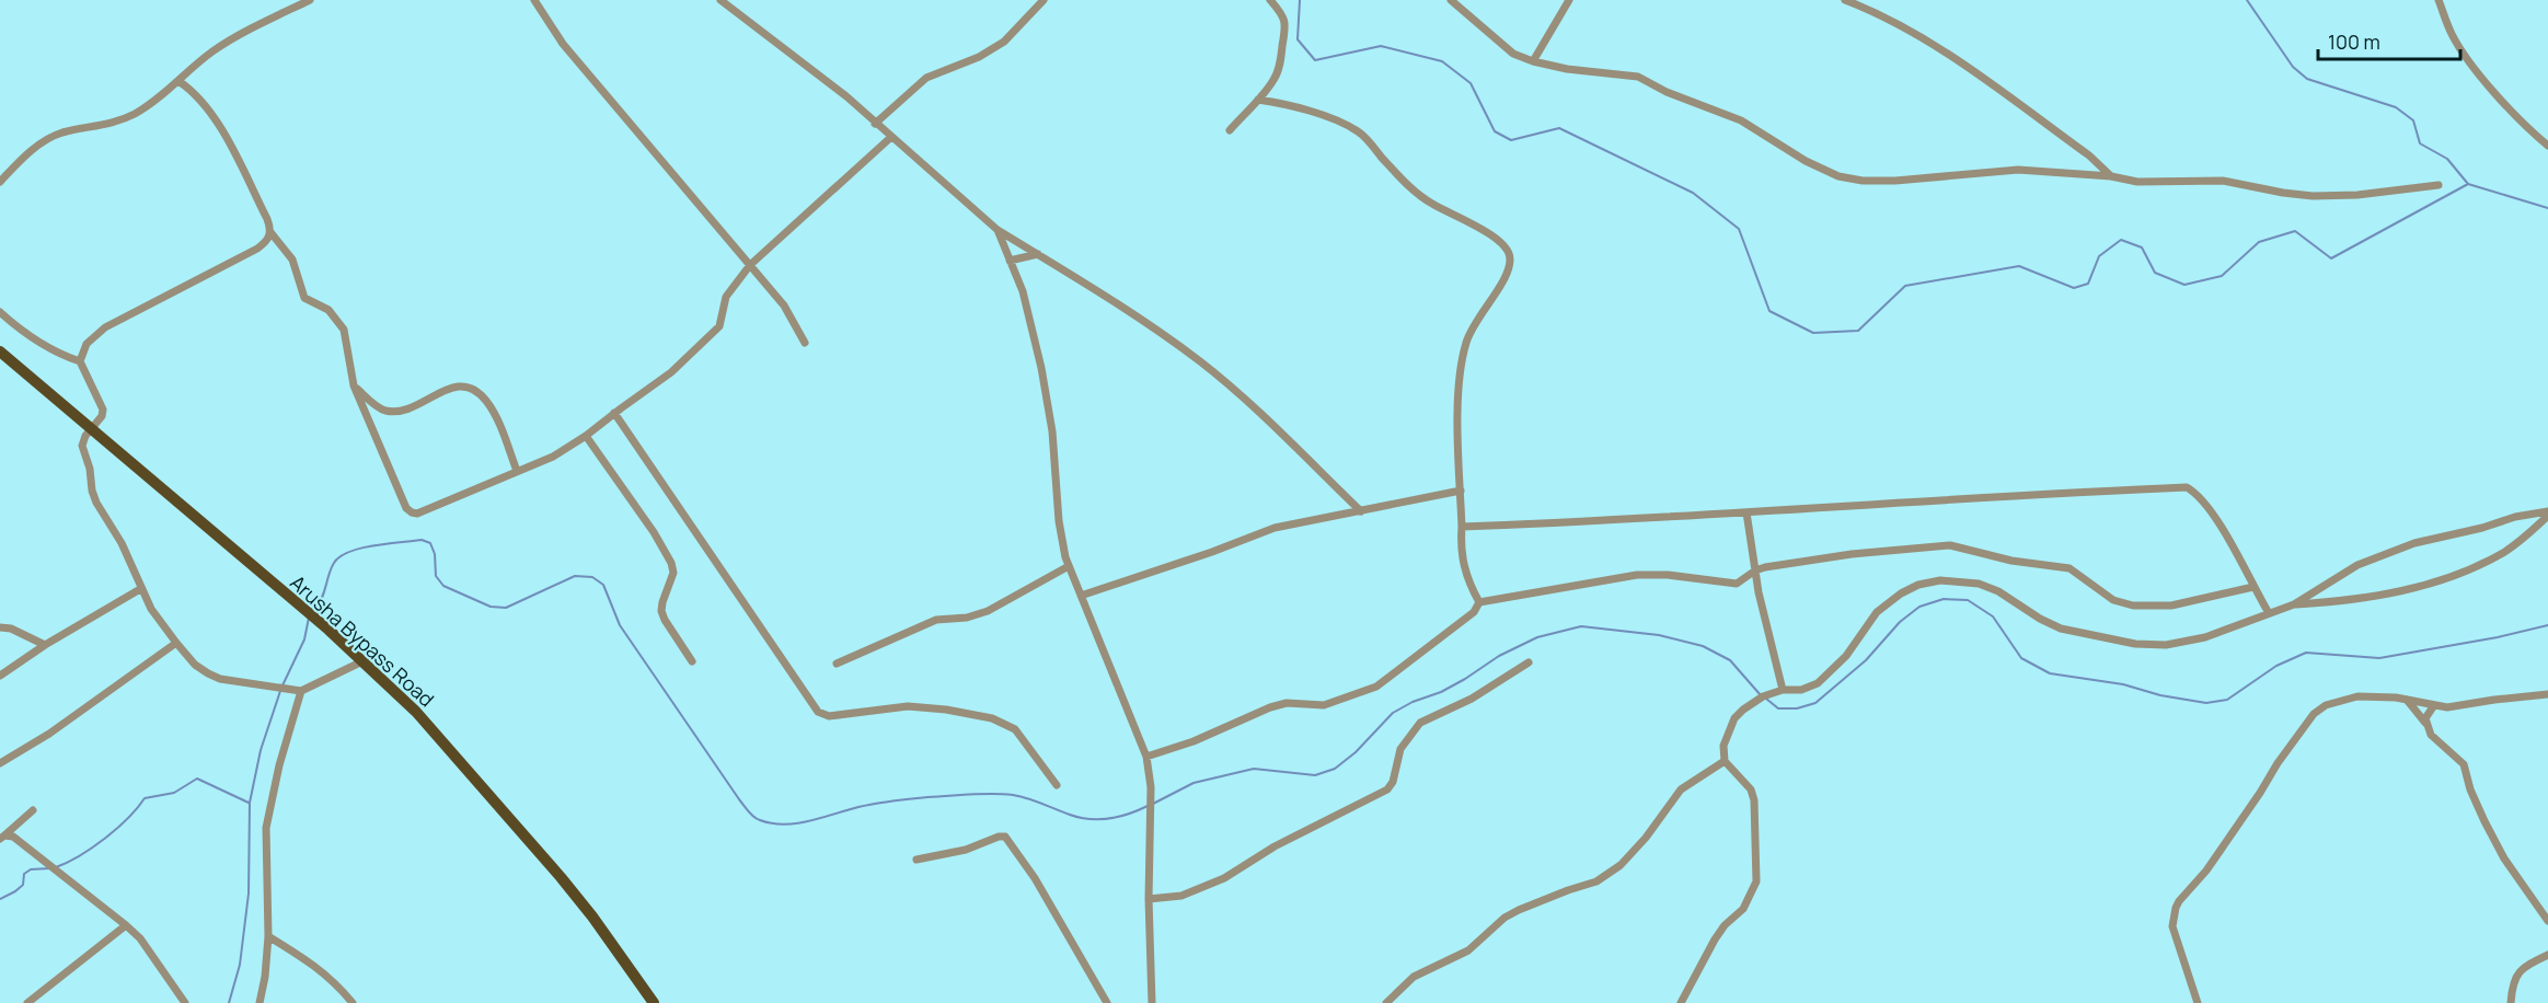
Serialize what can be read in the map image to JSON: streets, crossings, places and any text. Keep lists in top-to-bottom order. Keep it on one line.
{"streets":{"main road":["Arusha Bypass Road"]},"scale_bar":"100 m"}
